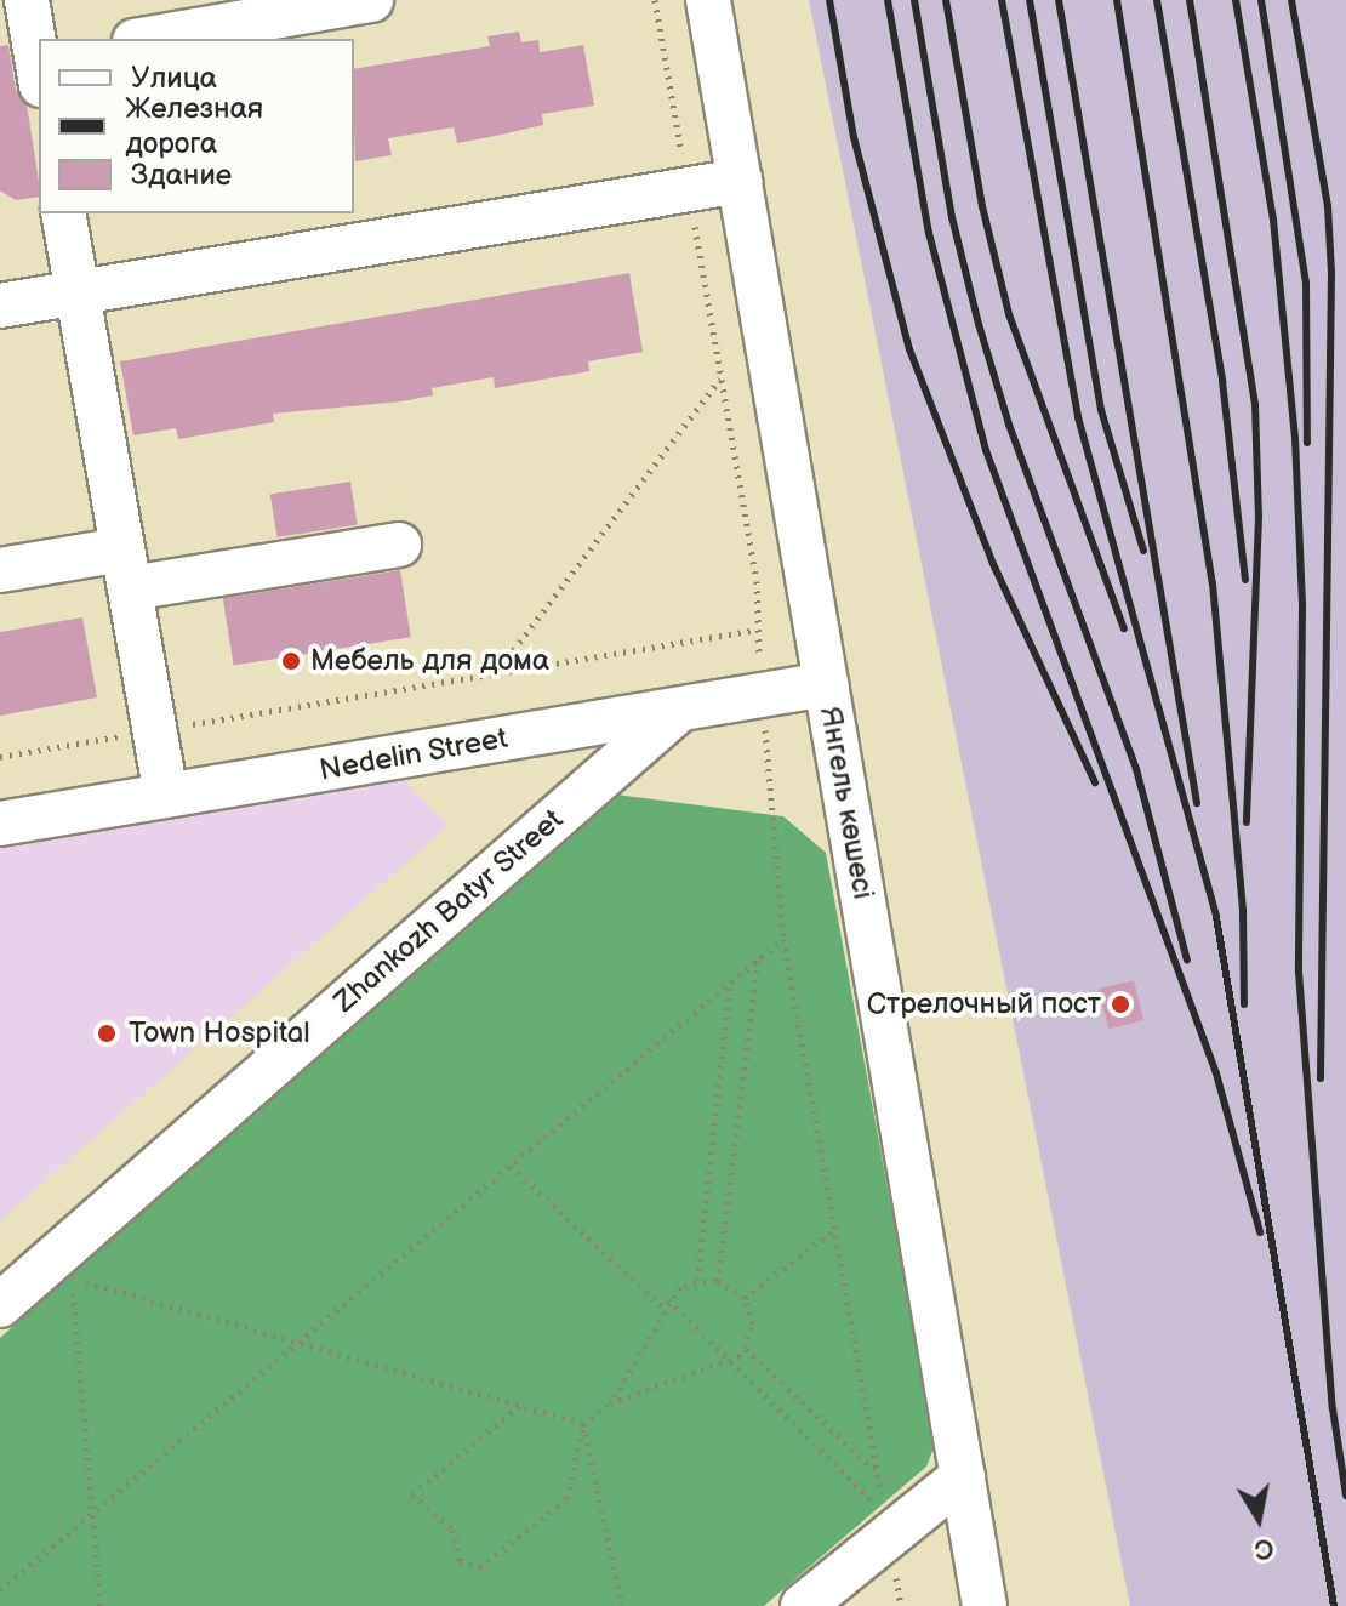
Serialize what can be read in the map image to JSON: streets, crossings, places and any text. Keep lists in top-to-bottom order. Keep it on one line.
{"streets":{"street":["Nedelin Street","Янгель көшесі","Zhankozh Batyr Street"]},"crossings":[["Nedelin Street","Янгель көшесі"],["Nedelin Street","Zhankozh Batyr Street"]],"places":["Мебель для дома","Стрелочный пост","Town Hospital"],"legend":["Улица","Железная дорога","Здание"],"north":"bottom"}
